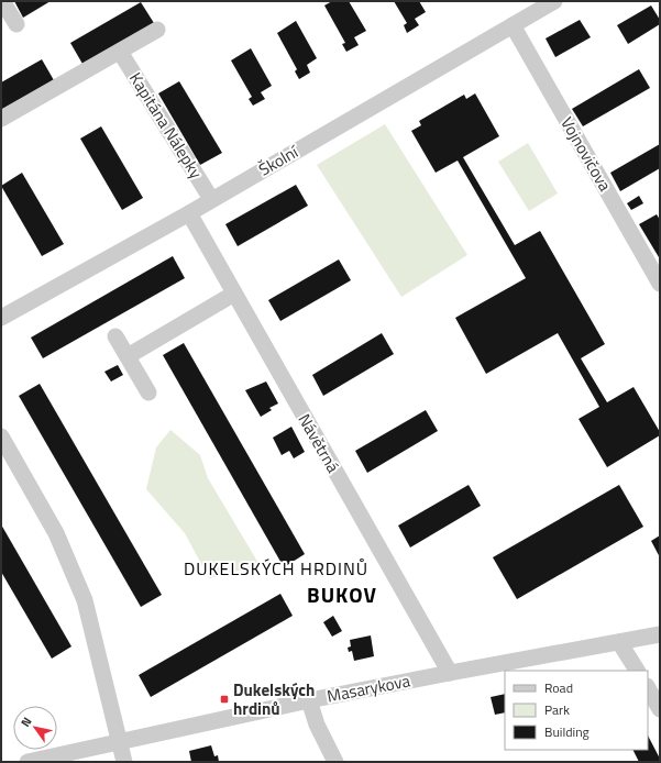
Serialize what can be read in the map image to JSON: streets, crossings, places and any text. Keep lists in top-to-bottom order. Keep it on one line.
{"streets":{"street":["Kapitána Nálepky","Vojnovičova","Školní","Návětrná","Masarykova"]},"crossings":[["Kapitána Nálepky","Školní"],["Vojnovičova","Školní"],["Školní","Návětrná"],["Návětrná","Masarykova"]],"districts":["DUKELSKÝCH HRDINŮ","BUKOV"],"places":{"transit":["Dukelských hrdinů"]},"legend":["Road","Park","Building"],"north":"top left"}
